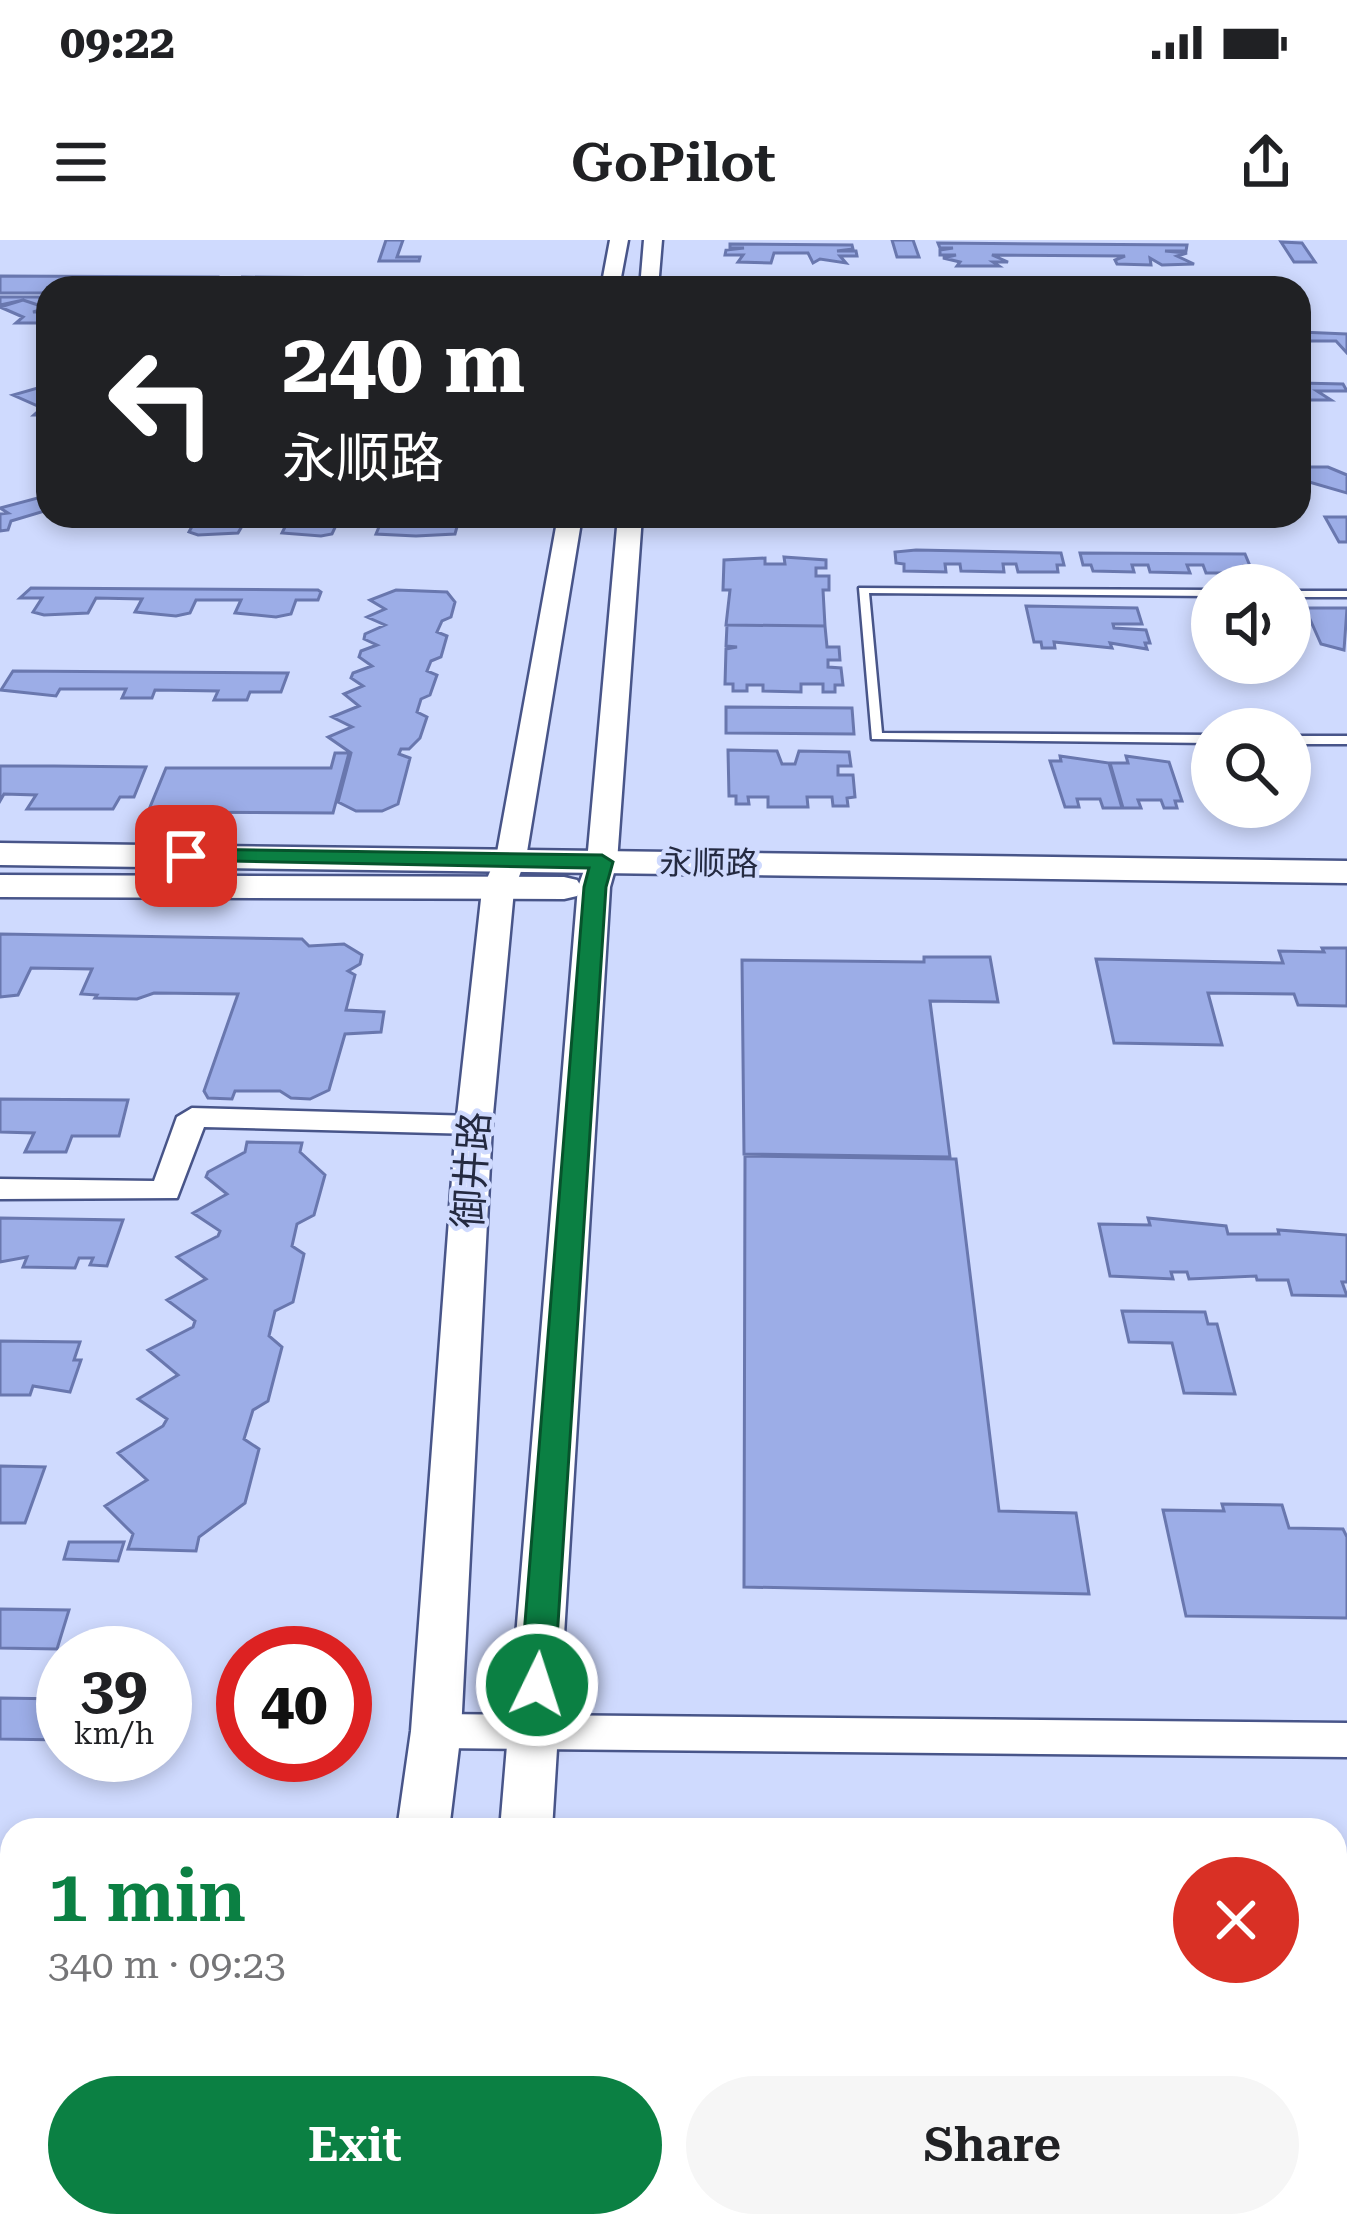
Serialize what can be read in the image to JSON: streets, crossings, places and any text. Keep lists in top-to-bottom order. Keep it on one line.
{"streets":{"main road":["永顺路"],"street":["御井路"]},"crossings":[["永顺路","御井路"]],"page":{"status":"09:22","header":"GoPilot","turn":["240 m","永顺路"],"speed":"39 km/h","limit":"40","heading":["1 min","340 m · 09:23"],"buttons":["Exit","Share"]}}
